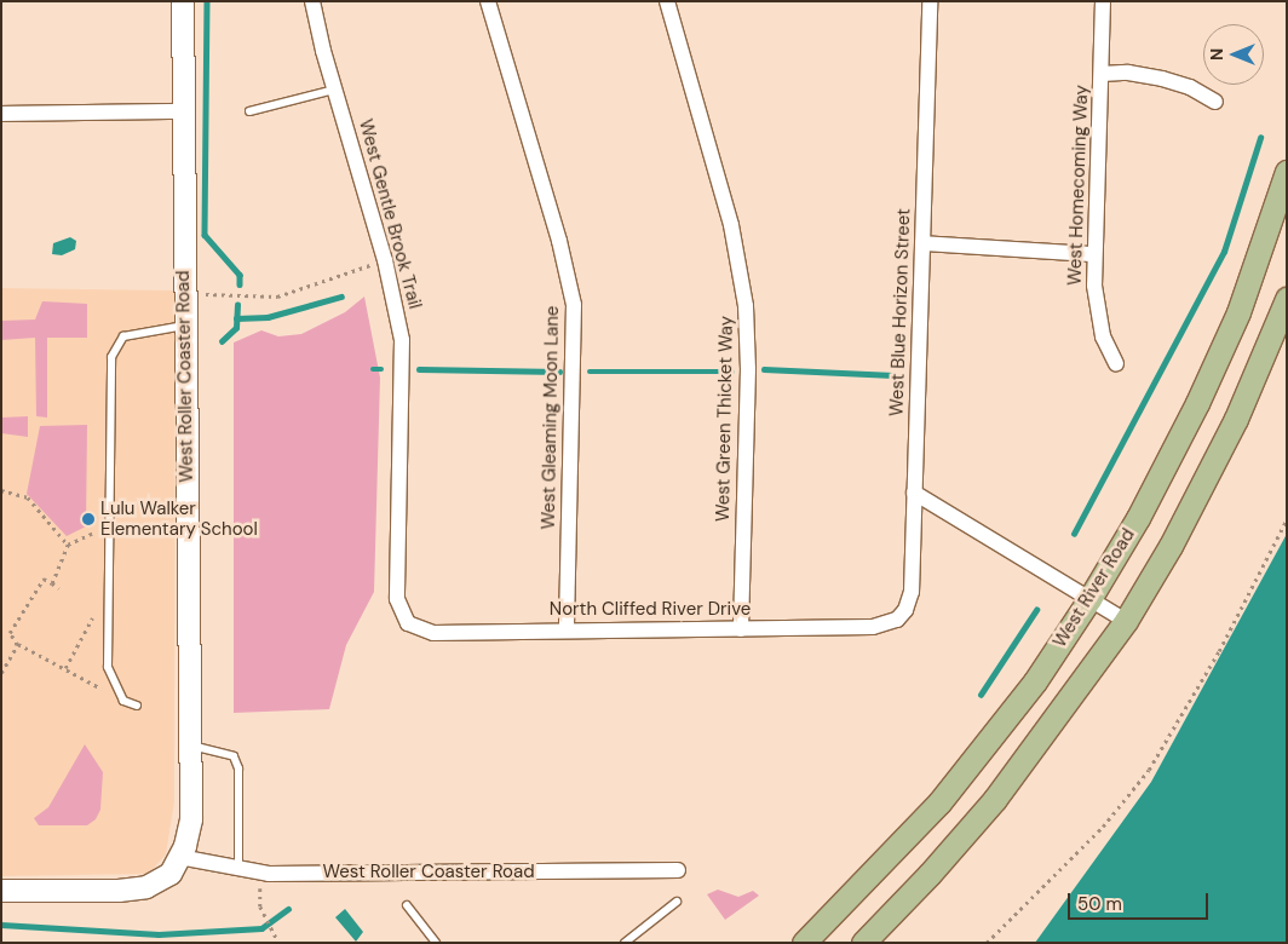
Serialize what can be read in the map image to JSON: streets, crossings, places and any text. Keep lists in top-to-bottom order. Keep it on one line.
{"streets":{"main road":["West River Road"],"street":["West Homecoming Way","West Gentle Brook Trail","West Blue Horizon Street","West Roller Coaster Road","West Gleaming Moon Lane","West Green Thicket Way","North Cliffed River Drive"]},"crossings":[["West Gentle Brook Trail","North Cliffed River Drive"],["West Blue Horizon Street","North Cliffed River Drive"],["West Gleaming Moon Lane","North Cliffed River Drive"],["West Green Thicket Way","North Cliffed River Drive"]],"places":["Lulu Walker Elementary School"],"scale_bar":"50 m","north":"left"}
